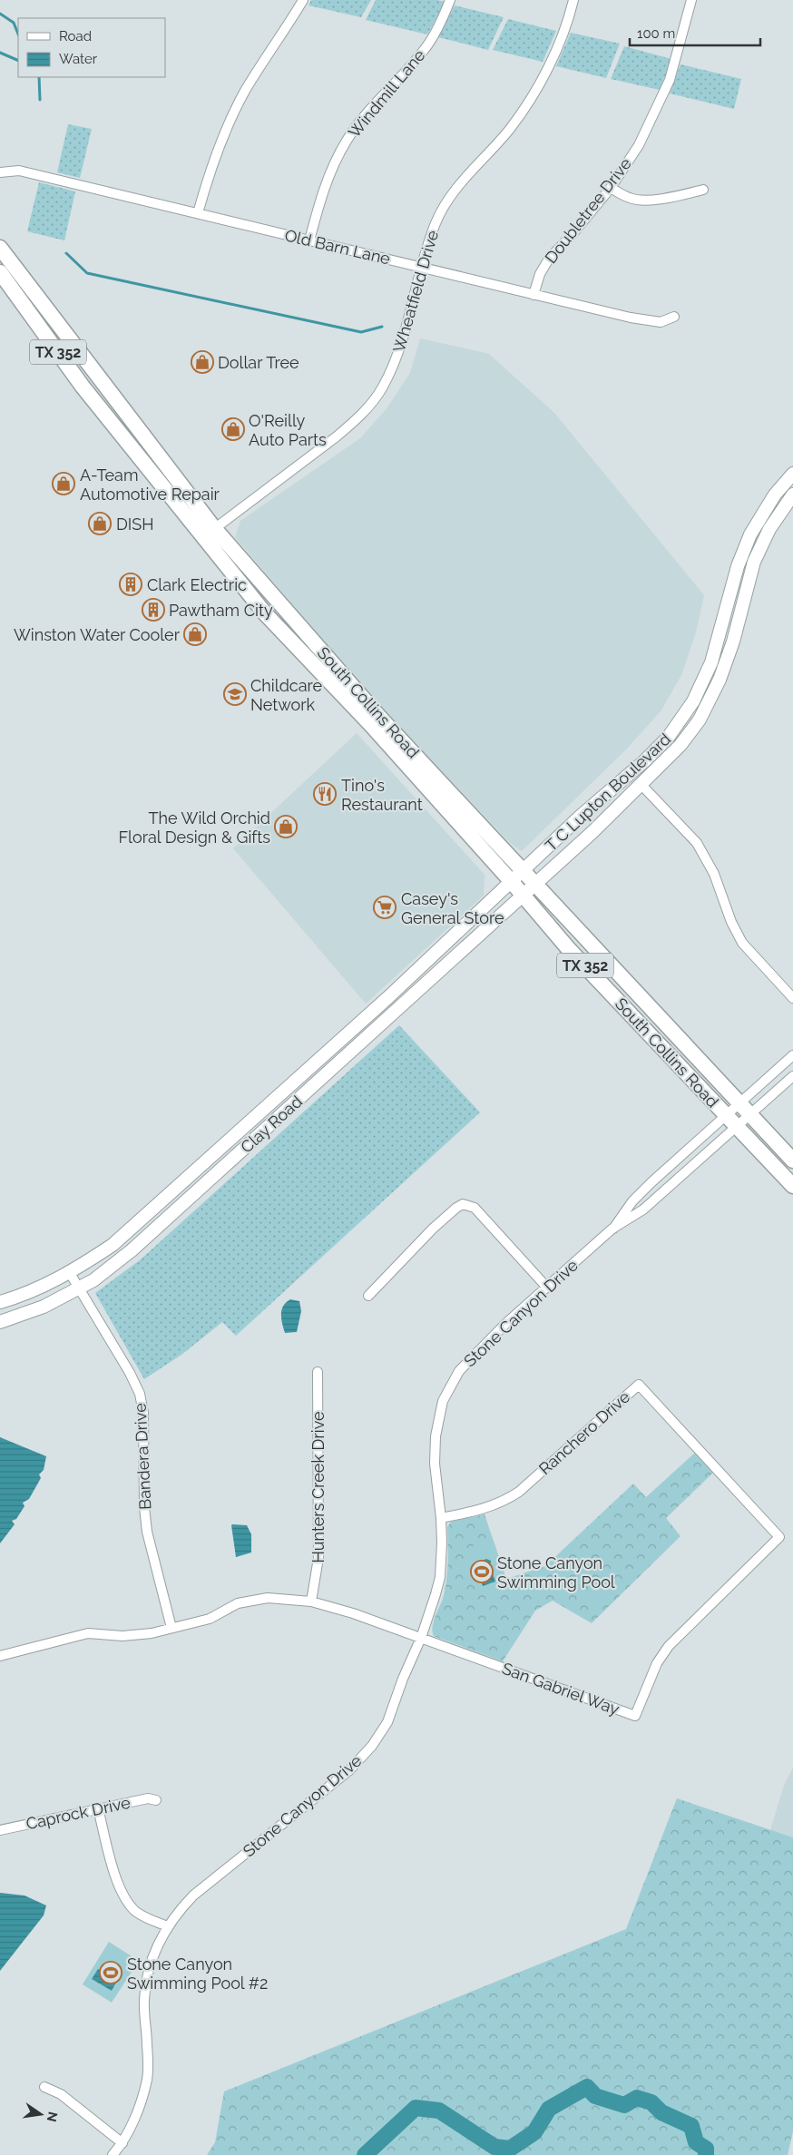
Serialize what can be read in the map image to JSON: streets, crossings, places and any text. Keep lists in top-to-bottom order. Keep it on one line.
{"streets":{"main road":["TX 352","South Collins Road","T C Lupton Boulevard","Clay Road"],"street":["Windmill Lane","Doubletree Drive","Old Barn Lane","Wheatfield Drive","Stone Canyon Drive","Ranchero Drive","Bandera Drive","Hunters Creek Drive","San Gabriel Way","Caprock Drive"]},"crossings":[["Windmill Lane","Old Barn Lane"],["Doubletree Drive","Old Barn Lane"],["Old Barn Lane","Wheatfield Drive"],["Wheatfield Drive","South Collins Road"],["TX 352","South Collins Road"],["South Collins Road","T C Lupton Boulevard"],["South Collins Road","Clay Road"],["South Collins Road","Stone Canyon Drive"],["T C Lupton Boulevard","Clay Road"],["Clay Road","Bandera Drive"],["Stone Canyon Drive","Ranchero Drive"],["Stone Canyon Drive","San Gabriel Way"],["Ranchero Drive","San Gabriel Way"]],"places":{"shop":["Dollar Tree","O'Reilly Auto Parts","A-Team Automotive Repair","DISH","Winston Water Cooler","The Wild Orchid Floral Design & Gifts"],"building":["Clark Electric","Pawtham City"],"school or university":["Childcare Network"],"restaurant":["Tino's Restaurant"],"supermarket":["Casey's General Store"],"sports":["Stone Canyon Swimming Pool","Stone Canyon Swimming Pool #2"]},"legend":["Road","Water"],"scale_bar":"100 m","north":"right"}
